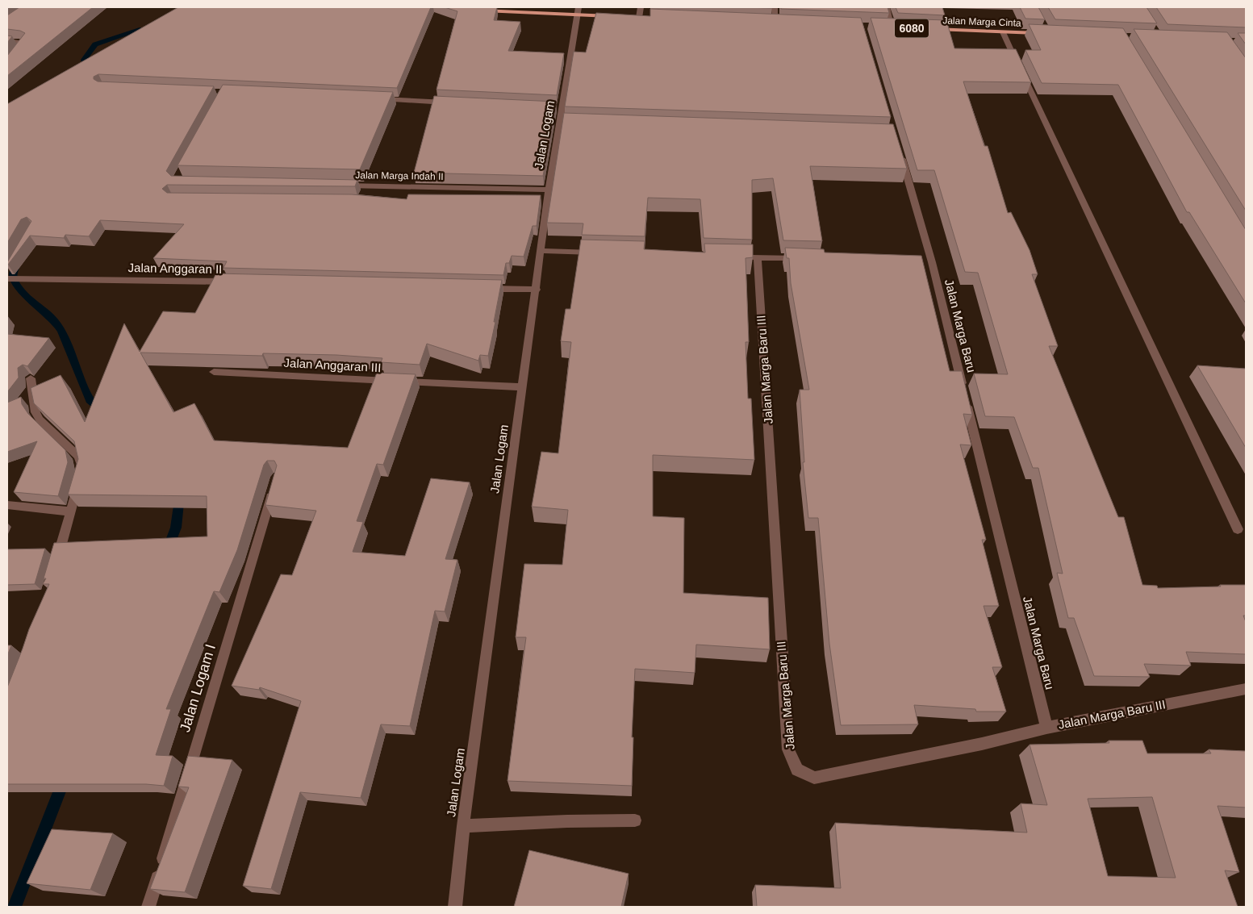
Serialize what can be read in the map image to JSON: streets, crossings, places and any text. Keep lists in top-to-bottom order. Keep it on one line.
{"streets":{"main road":["Jalan Marga Cinta","6080"],"street":["Jalan Logam","Jalan Marga Indah II","Jalan Anggaran II","Jalan Marga Baru","Jalan Anggaran III","Jalan Marga Baru III","Jalan Logam I"]},"crossings":[["Jalan Logam","Jalan Marga Indah II"],["Jalan Logam","Jalan Anggaran III"],["Jalan Marga Baru","Jalan Marga Baru III"]]}
